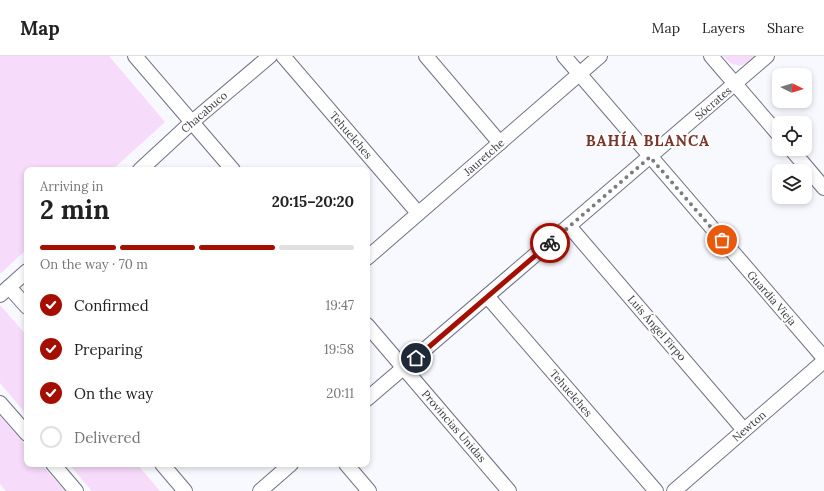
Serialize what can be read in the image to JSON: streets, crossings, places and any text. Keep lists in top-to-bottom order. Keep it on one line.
{"streets":{"street":["Sócrates","Chacabuco","Tehuelches","Jauretche","Guardia Vieja","Luis Ángel Firpo","Provincias Unidas","Newton"]},"crossings":[["Sócrates","Tehuelches"],["Sócrates","Guardia Vieja"],["Sócrates","Luis Ángel Firpo"],["Sócrates","Provincias Unidas"],["Tehuelches","Jauretche"],["Jauretche","Guardia Vieja"],["Guardia Vieja","Newton"],["Luis Ángel Firpo","Newton"]],"districts":["BAHÍA BLANCA"],"north":"right","page":{"header":"Map","nav":["Map","Layers","Share"],"heading":["2 min","Arriving in","20:15–20:20"],"bar":"On the way · 70 m","list":[["Confirmed","19:47"],["Preparing","19:58"],["On the way","20:11"],"Delivered"]}}
